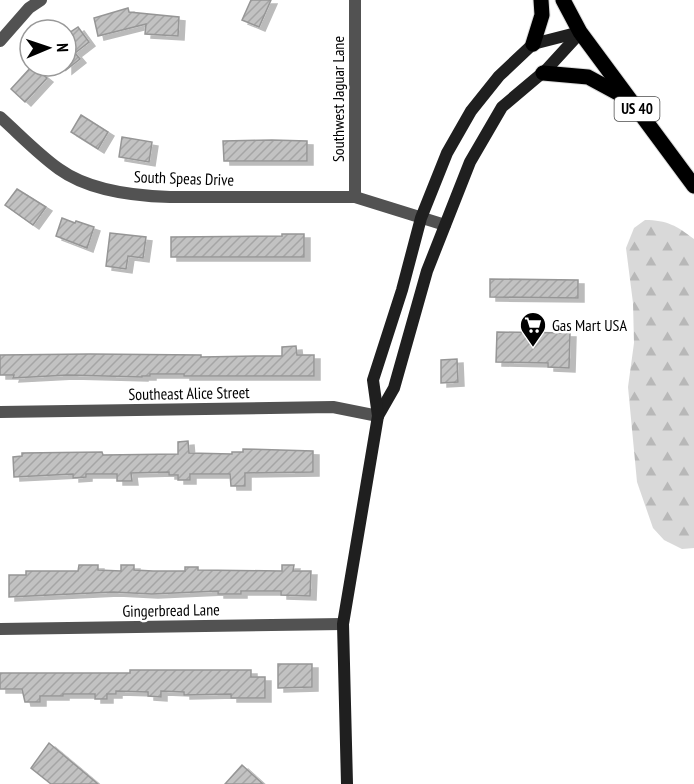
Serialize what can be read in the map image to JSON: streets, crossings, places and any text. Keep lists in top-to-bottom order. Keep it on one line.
{"streets":{"main road":["US 40"],"street":["Southwest Jaguar Lane","South Speas Drive","Southeast Alice Street","Gingerbread Lane"]},"crossings":[["Southwest Jaguar Lane","South Speas Drive"]],"places":{"supermarket":["Gas Mart USA"]},"north":"right"}
